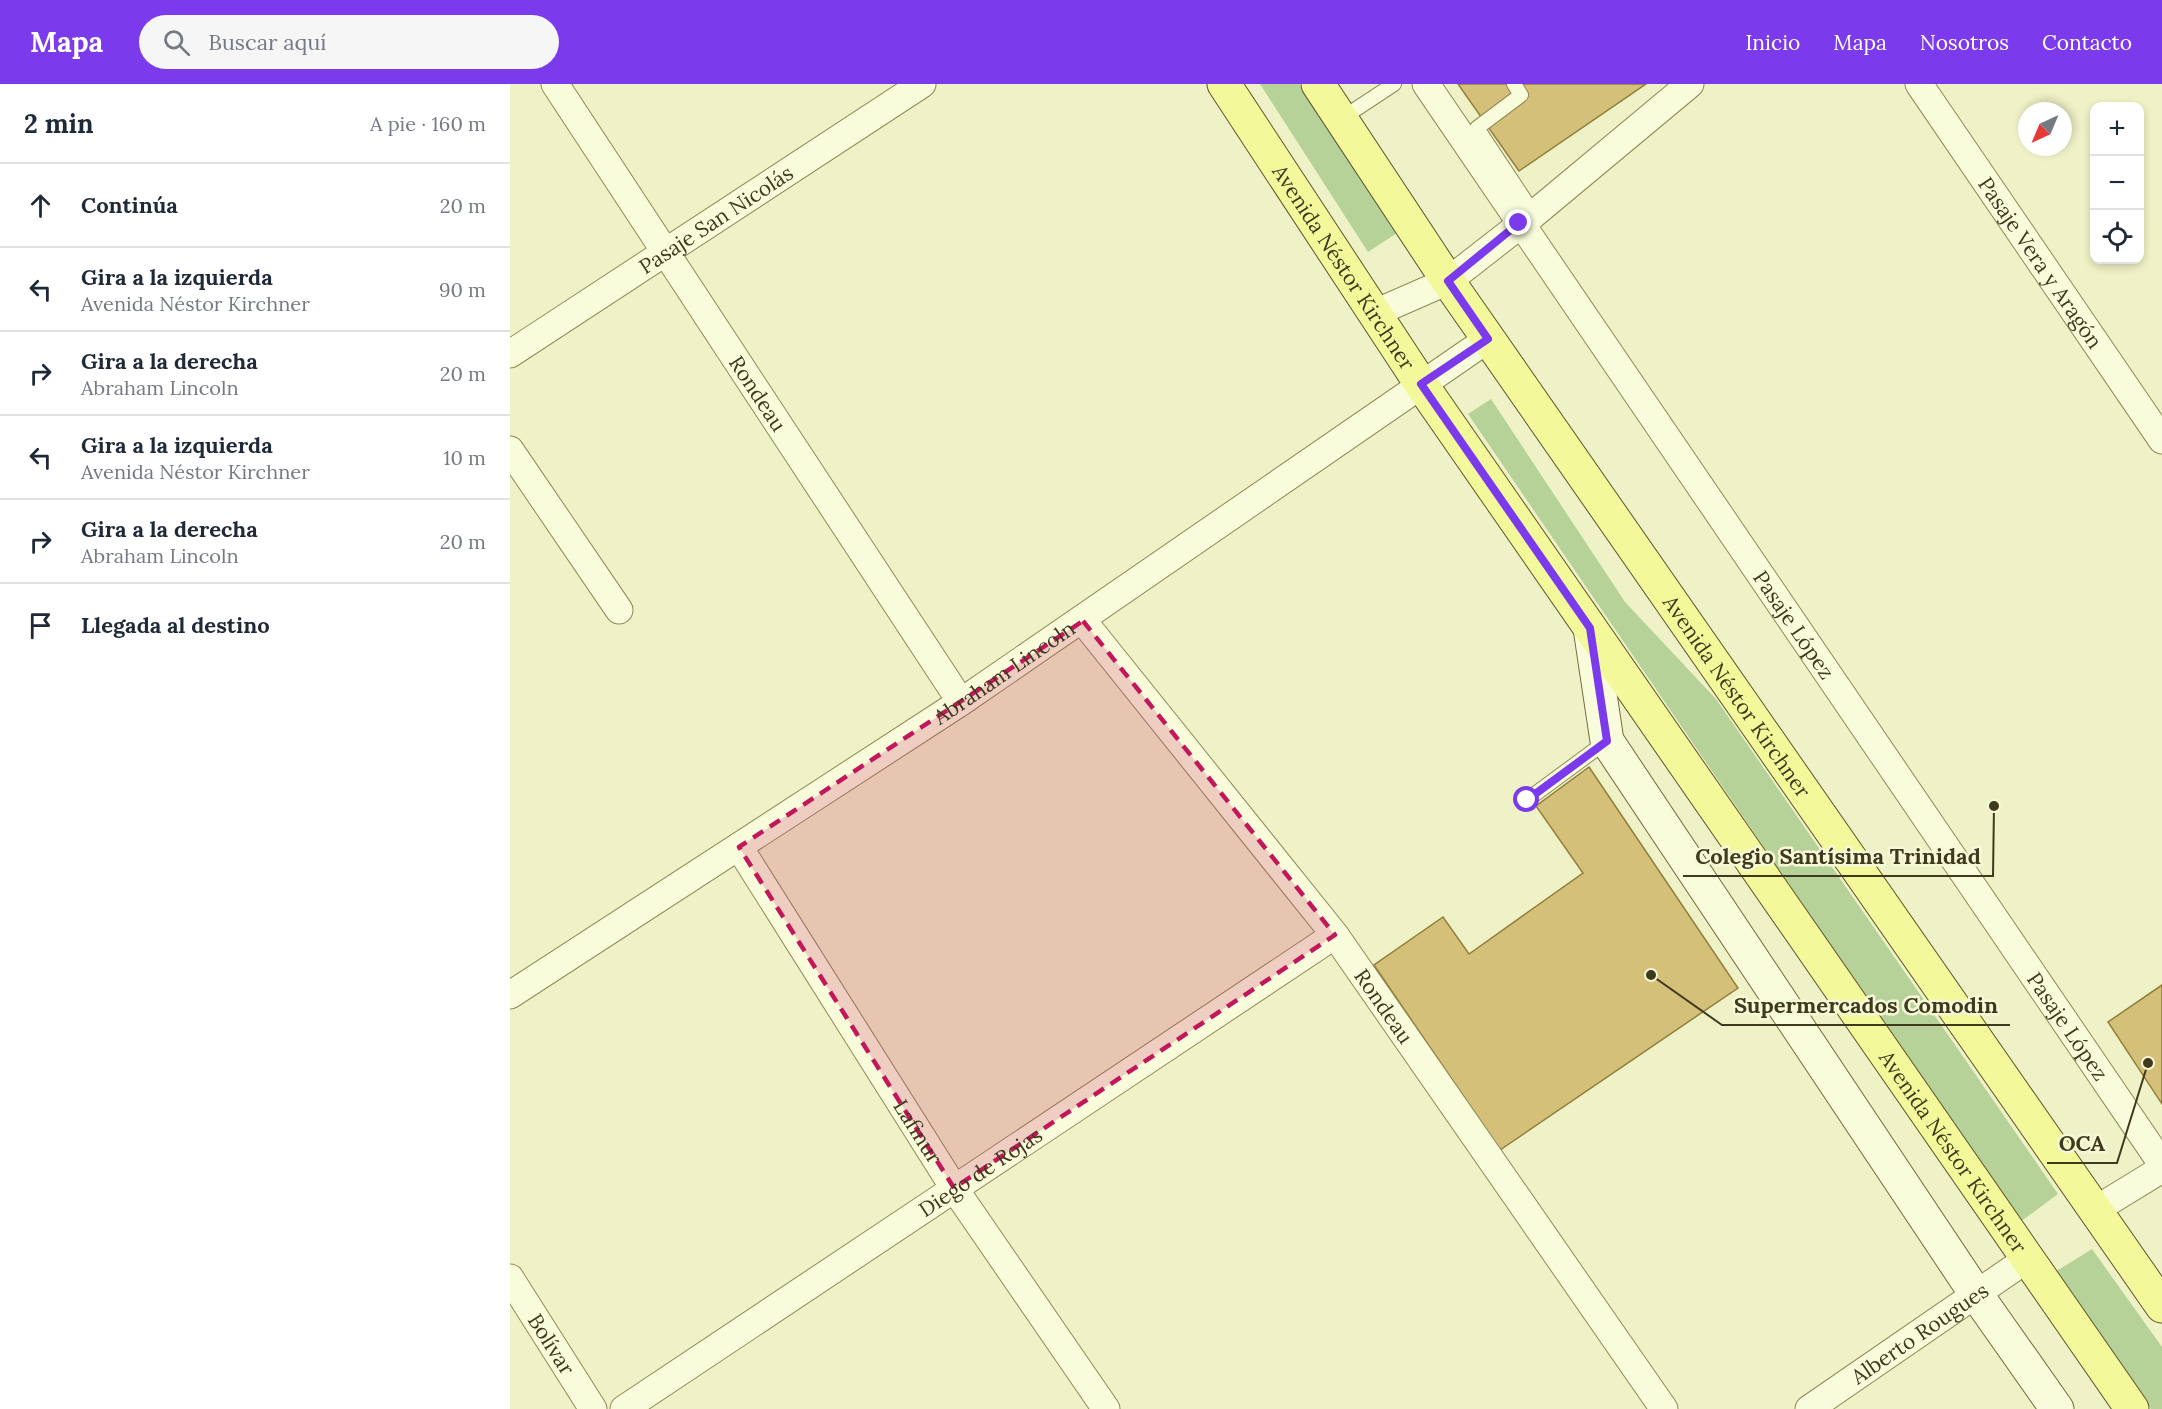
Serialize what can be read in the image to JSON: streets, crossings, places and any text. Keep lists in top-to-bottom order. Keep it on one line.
{"streets":{"main road":["Avenida Néstor Kirchner"],"street":["Pasaje San Nicolás","Pasaje Vera y Aragón","Rondeau","Pasaje López","Abraham Lincoln","Lafinur","Diego de Rojas","Alberto Rougues","Bolívar"]},"crossings":[["Pasaje San Nicolás","Rondeau"],["Avenida Néstor Kirchner","Abraham Lincoln"],["Avenida Néstor Kirchner","Alberto Rougues"],["Rondeau","Abraham Lincoln"],["Rondeau","Diego de Rojas"],["Abraham Lincoln","Lafinur"],["Lafinur","Diego de Rojas"]],"places":["Colegio Santísima Trinidad","Supermercados Comodin","OCA"],"north":"bottom left","page":{"header":"Mapa","search":"Buscar aquí","nav":["Inicio","Mapa","Nosotros","Contacto"],"heading":["2 min","A pie · 160 m"],"map_buttons":["+","−"],"list":[["Continúa","20 m"],["Gira a la izquierda","Avenida Néstor Kirchner","90 m"],["Gira a la derecha","Abraham Lincoln","20 m"],["Gira a la izquierda","Avenida Néstor Kirchner","10 m"],["Gira a la derecha","Abraham Lincoln","20 m"],"Llegada al destino"]}}
